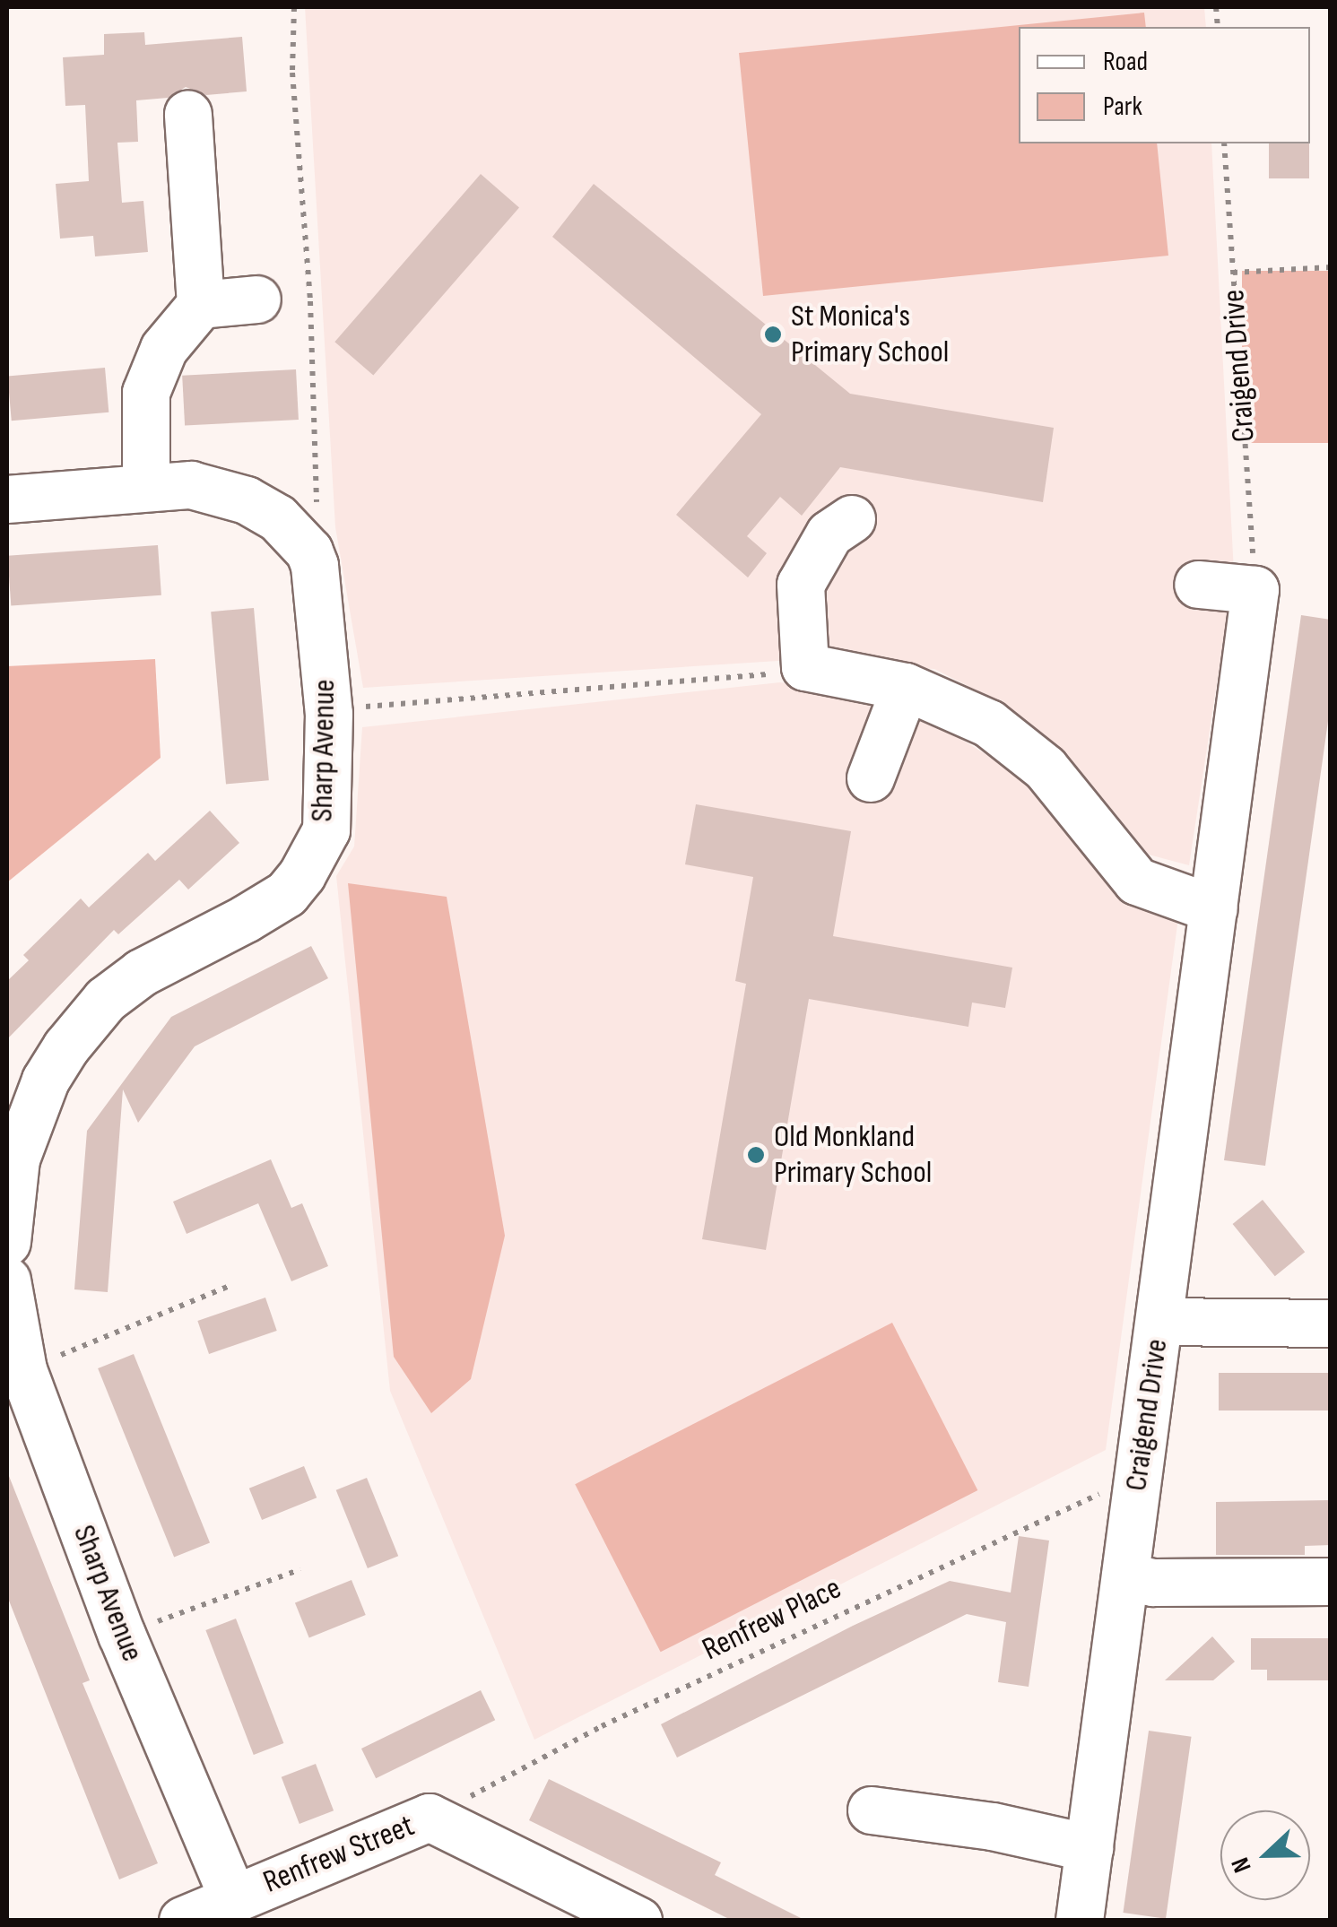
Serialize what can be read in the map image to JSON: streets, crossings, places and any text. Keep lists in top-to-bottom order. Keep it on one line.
{"streets":{"street":["Craigend Drive","Sharp Avenue","Renfrew Street"],"path":["Renfrew Place"]},"crossings":[["Craigend Drive","Renfrew Place"],["Sharp Avenue","Renfrew Street"],["Renfrew Place","Renfrew Street"]],"places":["St Monica's Primary School","Old Monkland Primary School"],"legend":["Road","Park"],"north":"left"}
